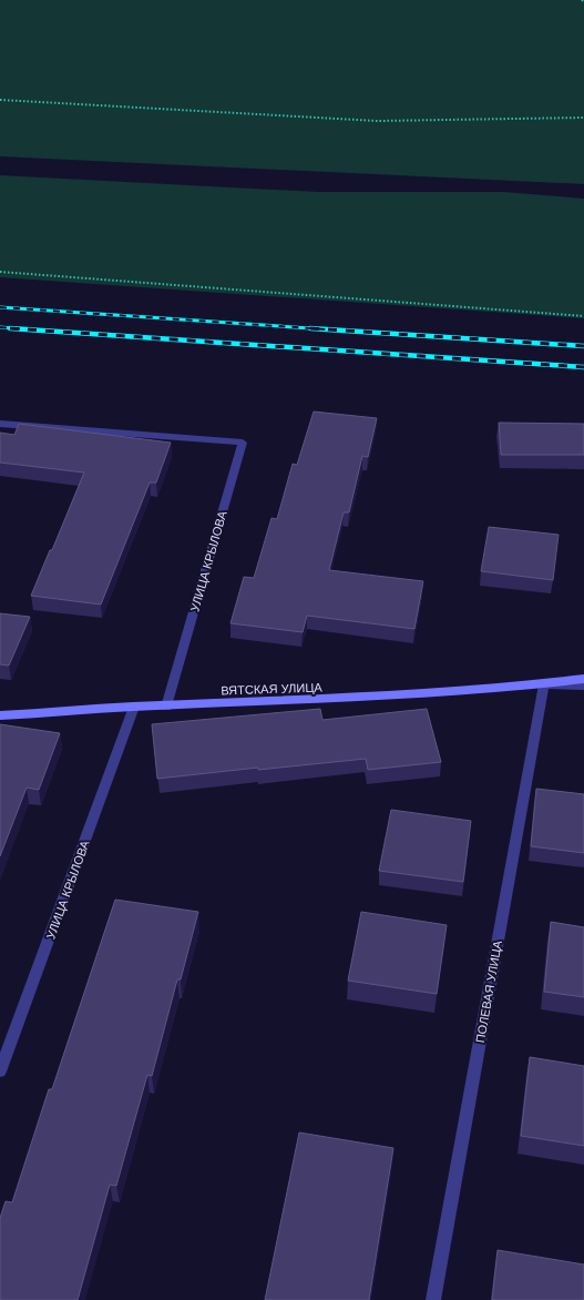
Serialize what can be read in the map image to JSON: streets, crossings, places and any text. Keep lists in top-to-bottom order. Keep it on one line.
{"streets":{"main road":["ВЯТСКАЯ УЛИЦА"],"street":["УЛИЦА КРЫЛОВА","ПОЛЕВАЯ УЛИЦА"]},"crossings":[["УЛИЦА КРЫЛОВА","ВЯТСКАЯ УЛИЦА"],["ВЯТСКАЯ УЛИЦА","ПОЛЕВАЯ УЛИЦА"]]}
